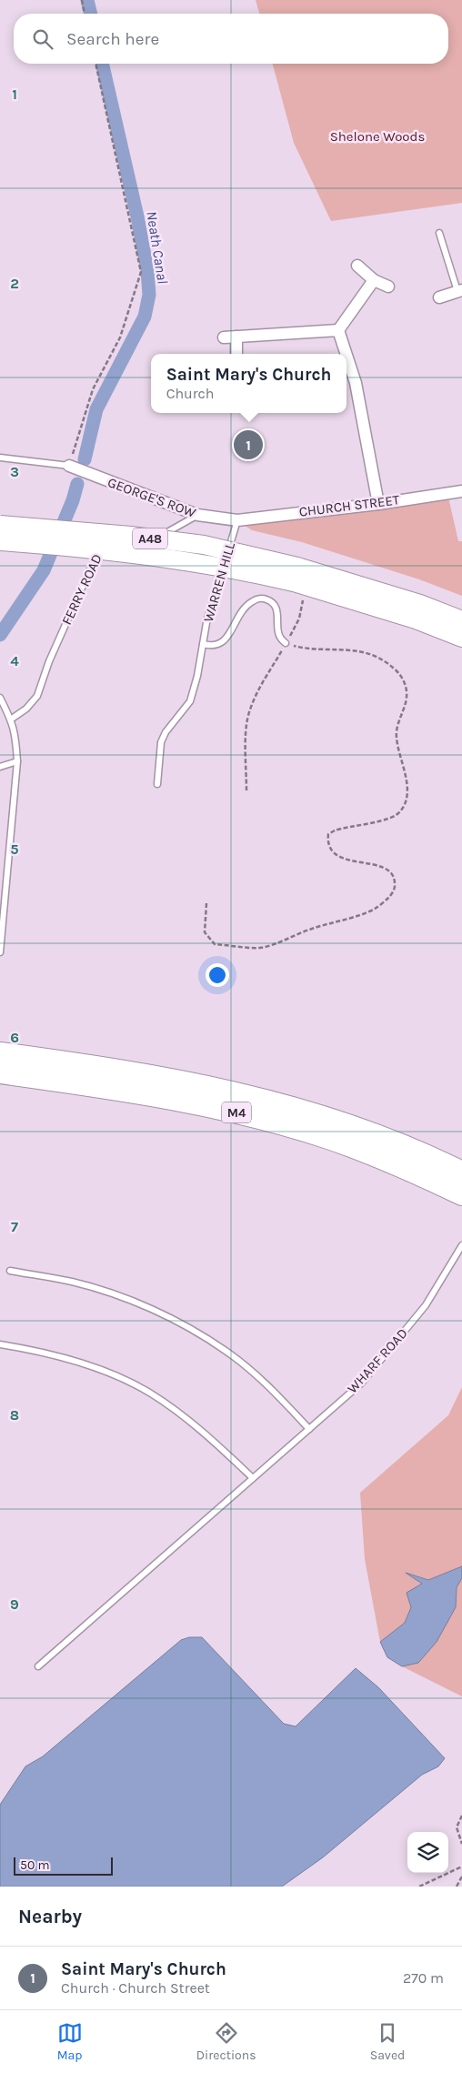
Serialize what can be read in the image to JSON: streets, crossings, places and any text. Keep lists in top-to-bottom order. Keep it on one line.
{"streets":{"highway":["M4"],"main road":["A48"],"street":["GEORGE'S ROW","CHURCH STREET"],"lane":["WARREN HILL","FERRY ROAD","WHARF ROAD"]},"crossings":[["GEORGE'S ROW","CHURCH STREET"],["GEORGE'S ROW","WARREN HILL"],["GEORGE'S ROW","FERRY ROAD"],["CHURCH STREET","WARREN HILL"]],"water":["Neath Canal"],"parks":["Shelone Woods"],"scale_bar":"50 m","page":{"search":"Search here","popup":["Saint Mary's Church","Church"],"pins":"1","scale":"50 m","heading":"Nearby","list":[{"mark":"1","name":"Saint Mary's Church","note":"Church · Church Street","value":"270 m"}],"nav":["Map","Directions","Saved"]},"grid":{"rows":["1","2","3","4","5","6","7","8","9"]}}
